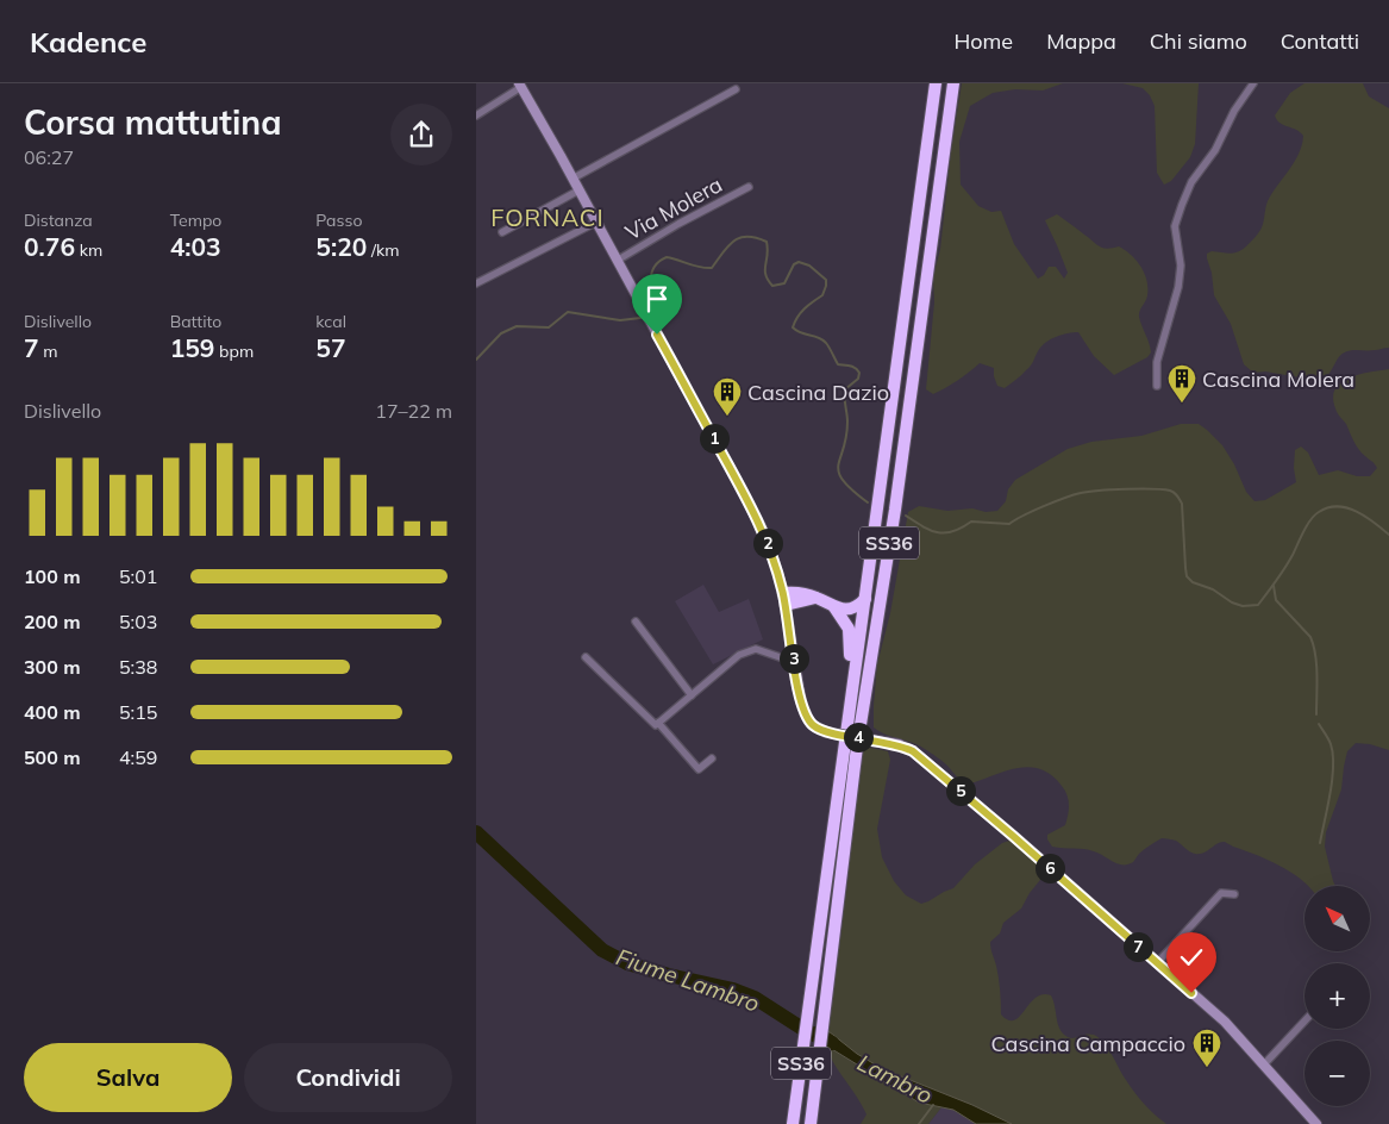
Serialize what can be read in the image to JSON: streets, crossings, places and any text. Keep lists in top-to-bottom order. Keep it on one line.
{"streets":{"highway":["SS36"],"street":["Via Molera"]},"districts":["FORNACI"],"water":["Fiume Lambro","Lambro"],"places":{"building":["Cascina Molera","Cascina Dazio","Cascina Campaccio"]},"north":"top left","page":{"header":"Kadence","nav":["Home","Mappa","Chi siamo","Contatti"],"heading":["Corsa mattutina","06:27"],"stats":[["Distanza","0.76 km"],["Tempo","4:03"],["Passo","5:20 /km"],["Dislivello","7 m"],["Battito","159 bpm"],["kcal","57"]],"chart":["Dislivello","17–22 m"],"pins":["1","2","3","4","5","6","7"],"list":[{"name":"100 m","note":"5:01"},{"name":"200 m","note":"5:03"},{"name":"300 m","note":"5:38"},{"name":"400 m","note":"5:15"},{"name":"500 m","note":"4:59"}],"map_buttons":["+","−"],"buttons":["Salva","Condividi"]}}
